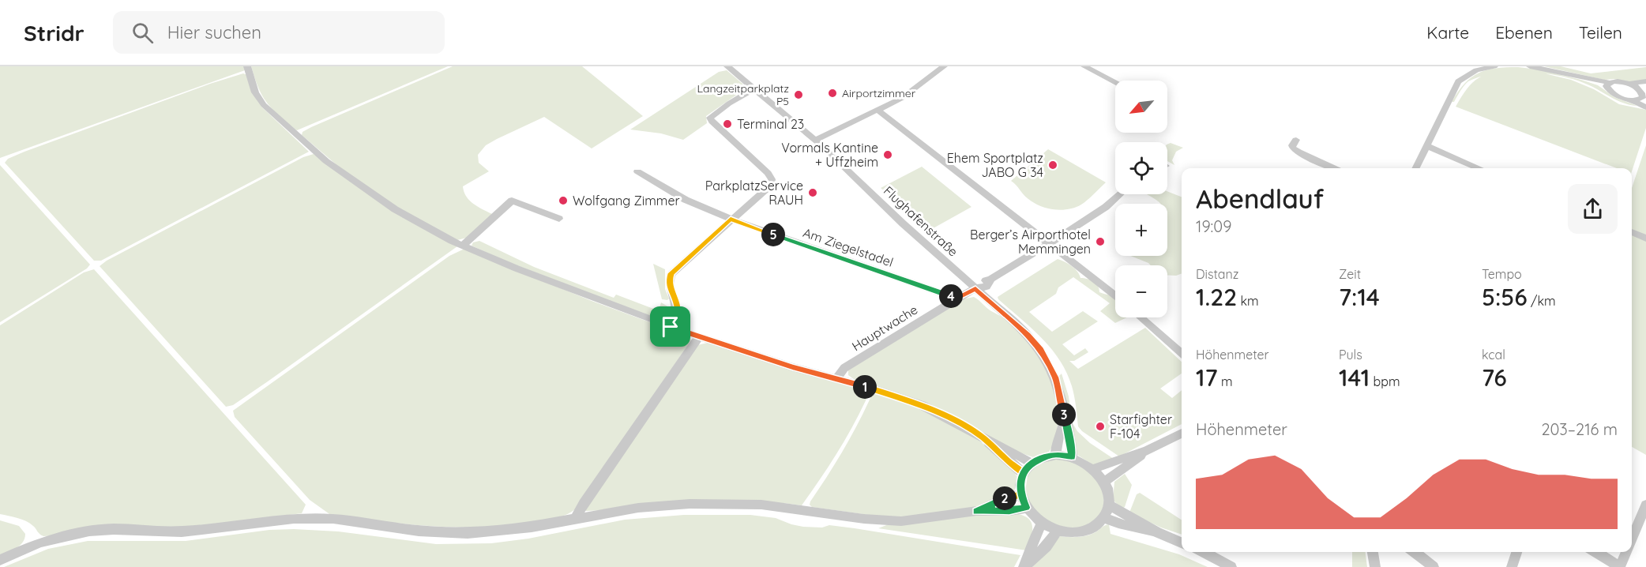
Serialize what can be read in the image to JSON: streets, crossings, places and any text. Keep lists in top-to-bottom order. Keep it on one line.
{"streets":{"street":["Flughafenstraße","Am Ziegelstadel","Hauptwache"]},"crossings":[["Flughafenstraße","Hauptwache"],["Am Ziegelstadel","Hauptwache"]],"places":["Airportzimmer","Langzeitparkplatz P5","Terminal 23","Vormals Kantine + Uffzheim","Ehem Sportplatz JABO G 34","ParkplatzService RAUH","Wolfgang Zimmer","Berger’s Airporthotel Memmingen","Starfighter F-104"],"north":"bottom left","page":{"header":"Stridr","search":"Hier suchen","nav":["Karte","Ebenen","Teilen"],"map_buttons":["+","−"],"heading":["Abendlauf","19:09"],"pins":["5","4","1","3","2"],"stats":[["Distanz","1.22 km"],["Zeit","7:14"],["Tempo","5:56 /km"],["Höhenmeter","17 m"],["Puls","141 bpm"],["kcal","76"]],"chart":["Höhenmeter","203–216 m"]}}
